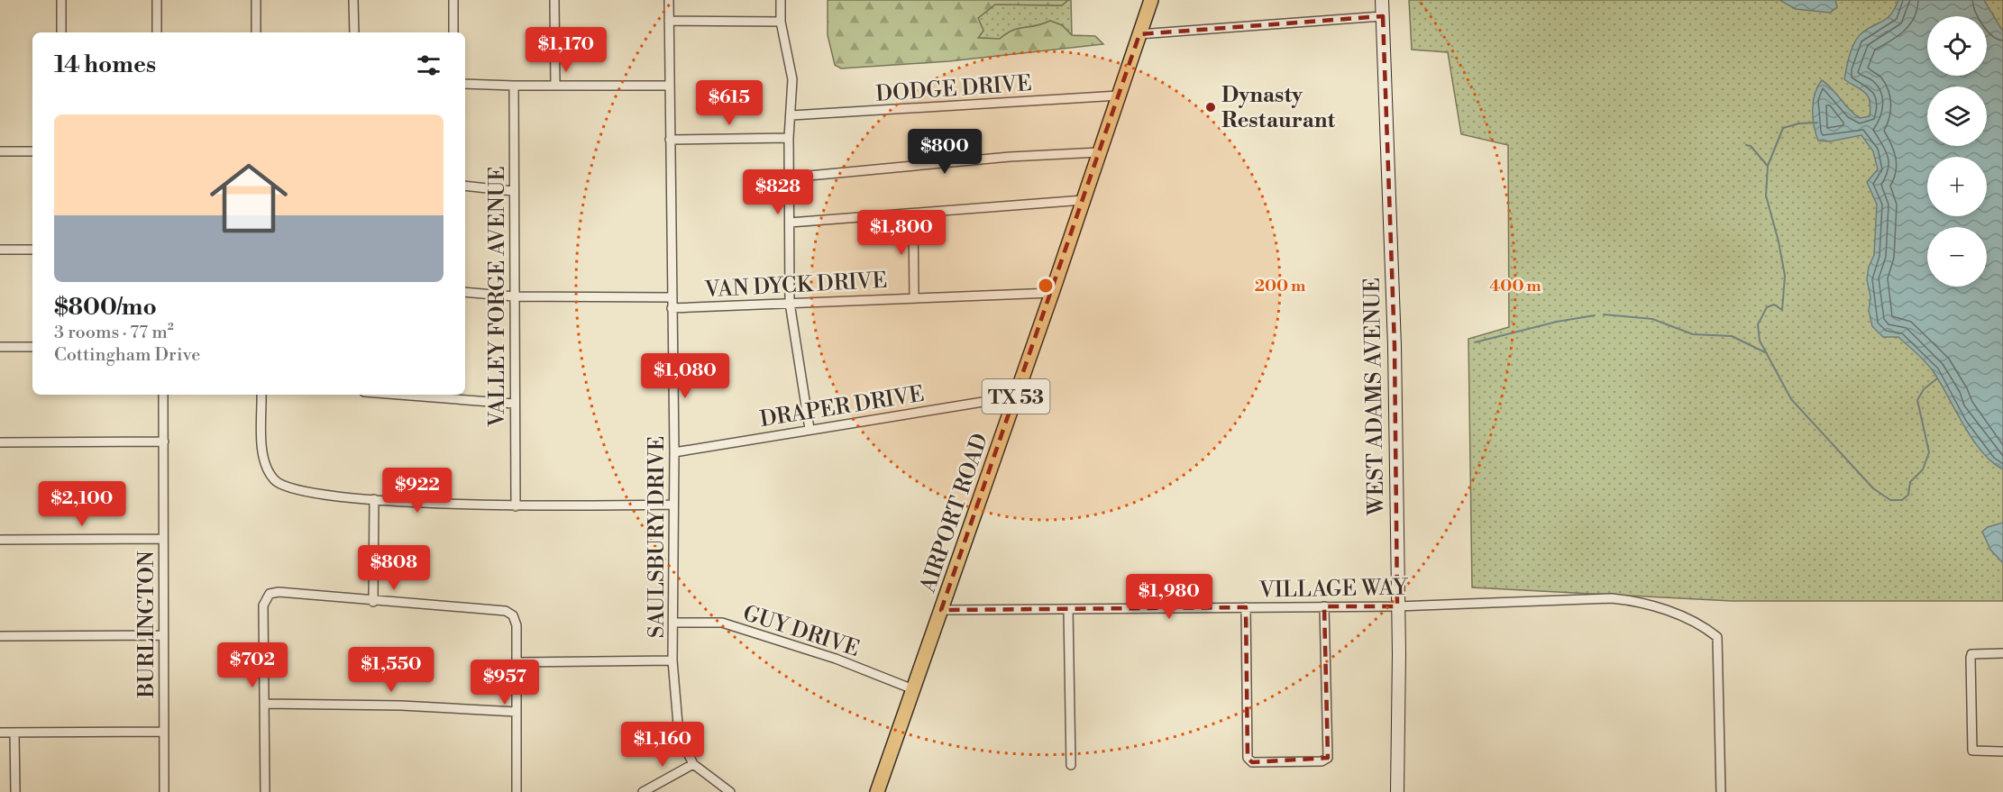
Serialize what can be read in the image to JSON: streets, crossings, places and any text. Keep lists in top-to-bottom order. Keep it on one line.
{"streets":{"main road":["TX 53","WEST ADAMS AVENUE","AIRPORT ROAD"],"street":["DODGE DRIVE","VAN DYCK DRIVE","VALLEY FORGE AVENUE","DRAPER DRIVE","SAULSBURY DRIVE","VILLAGE WAY","BURLINGTON","GUY DRIVE"]},"crossings":[["DODGE DRIVE","AIRPORT ROAD"],["VAN DYCK DRIVE","AIRPORT ROAD"],["VAN DYCK DRIVE","SAULSBURY DRIVE"],["WEST ADAMS AVENUE","VILLAGE WAY"],["DRAPER DRIVE","AIRPORT ROAD"],["DRAPER DRIVE","SAULSBURY DRIVE"],["AIRPORT ROAD","VILLAGE WAY"],["AIRPORT ROAD","GUY DRIVE"],["SAULSBURY DRIVE","GUY DRIVE"]],"places":["Dynasty Restaurant"],"page":{"map_buttons":["+","−"],"price":["$1,170","$615","$800","$828","$1,800","$1,080","$922","$2,100","$808","$1,980","$702","$1,550","$957","$1,160"],"heading":"14 homes","list":[{"name":"$800/mo","note":"3 rooms · 77 m² · Cottingham Drive"}]},"rings":["200 m","400 m"]}
